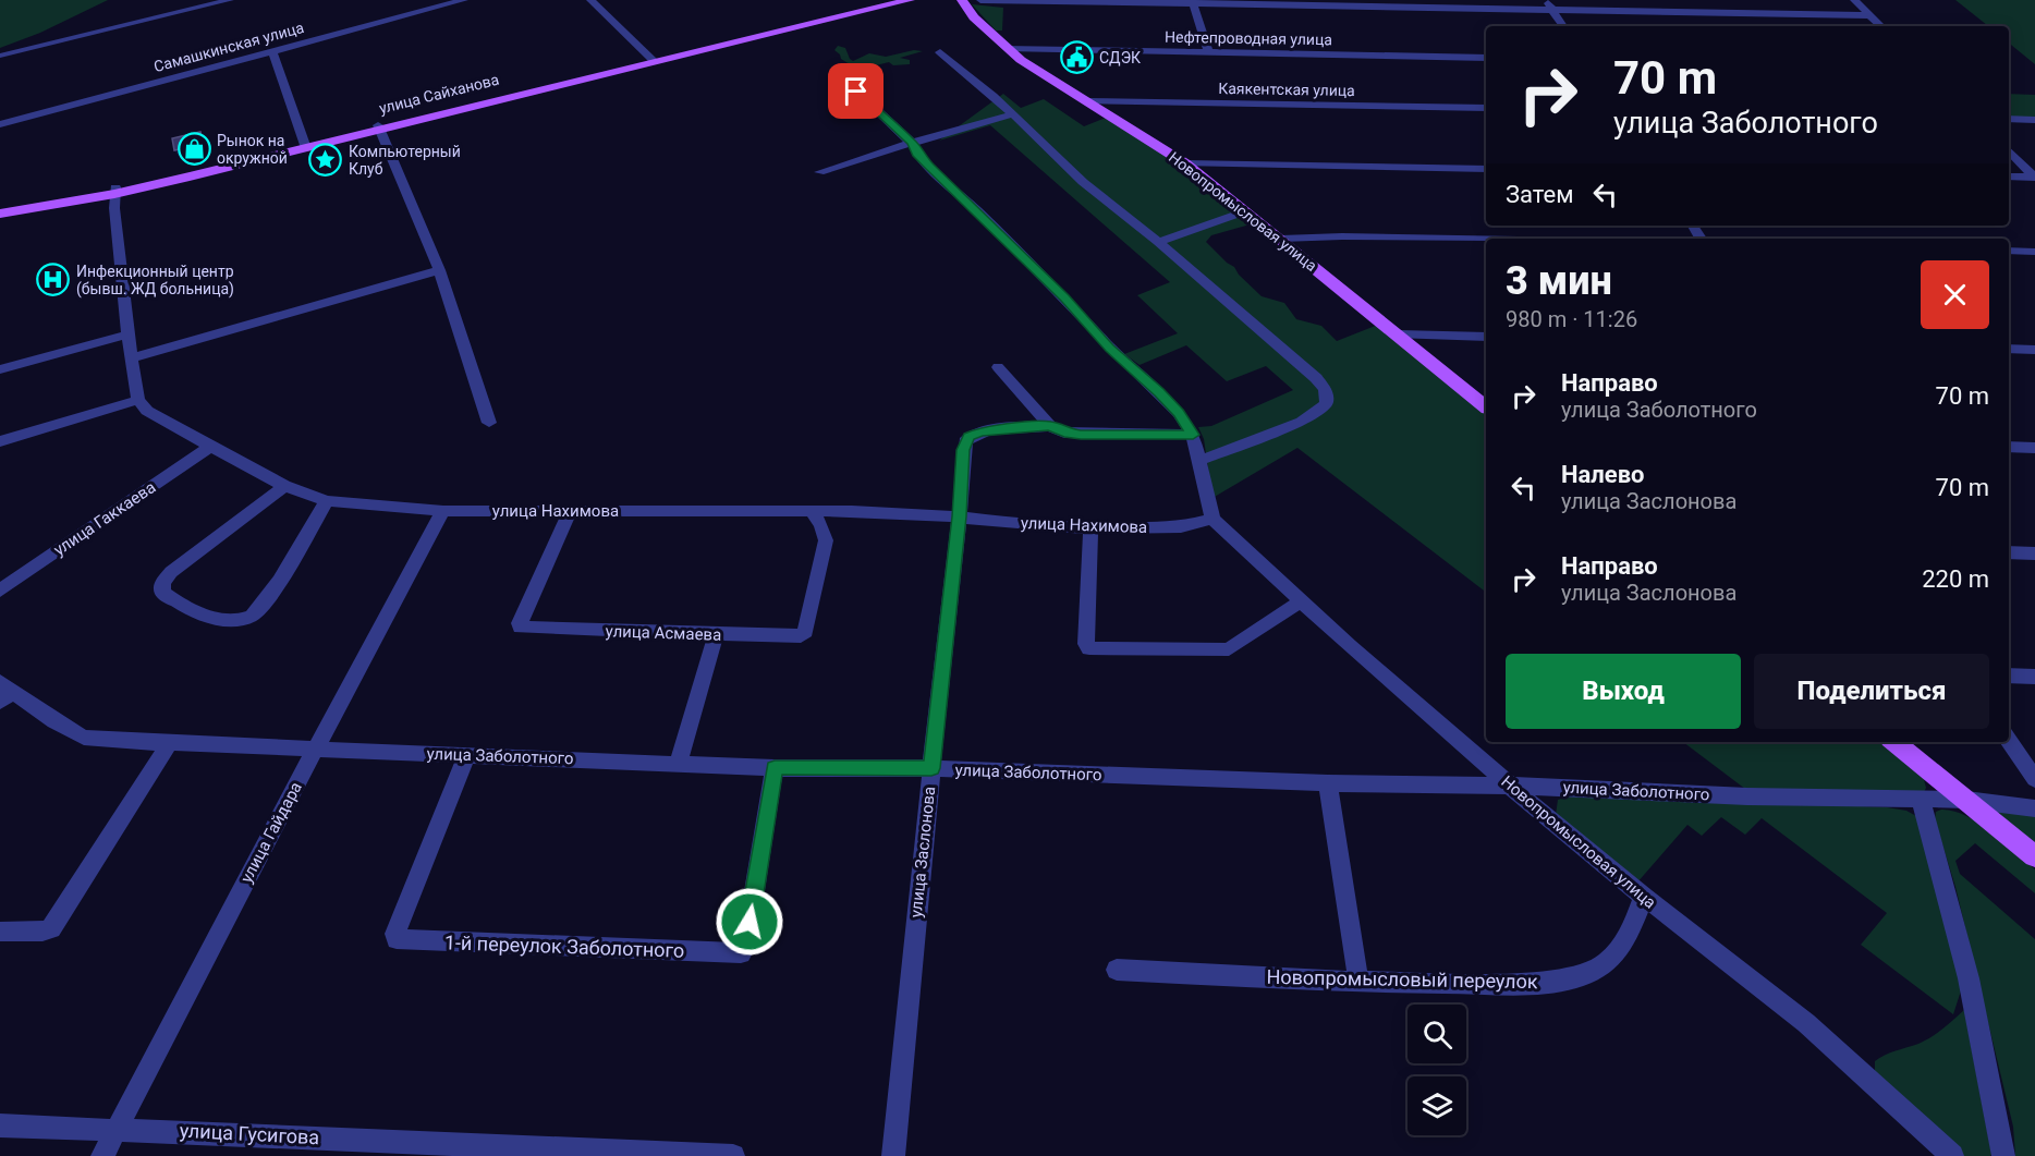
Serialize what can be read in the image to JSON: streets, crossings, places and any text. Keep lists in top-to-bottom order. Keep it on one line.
{"streets":{"main road":["Новопромысловая улица"],"street":["Нефтепроводная улица","Самашкинская улица","Каякентская улица","улица Нахимова","улица Гаккаева","улица Асмаева","улица Заболотного","улица Гайдара","улица Заслонова","1-й переулок Заболотного","Новопромысловый переулок","улица Гусигова"]},"crossings":[["Нефтепроводная улица","Новопромысловая улица"],["Каякентская улица","Новопромысловая улица"],["Новопромысловая улица","улица Нахимова"],["Новопромысловая улица","улица Заболотного"],["Новопромысловая улица","Новопромысловый переулок"],["улица Нахимова","улица Гаккаева"],["улица Нахимова","улица Асмаева"],["улица Нахимова","улица Гайдара"],["улица Нахимова","улица Заслонова"],["улица Заболотного","улица Гайдара"],["улица Заболотного","улица Заслонова"],["улица Заболотного","1-й переулок Заболотного"],["улица Гайдара","улица Гусигова"]],"places":{"public building":["СДЭК"],"shop":["Рынок на окружной"],"place":["Компьютерный Клуб"],"hospital":["Инфекционный центр (бывш. ЖД больница)"]},"page":{"turn":["70 m","улица Заболотного"],"then":"Затем","heading":["3 мин","980 m · 11:26"],"list":[{"name":"Направо","note":"улица Заболотного","value":"70 m"},{"name":"Налево","note":"улица Заслонова","value":"70 m"},{"name":"Направо","note":"улица Заслонова","value":"220 m"}],"buttons":["Выход","Поделиться"]}}
